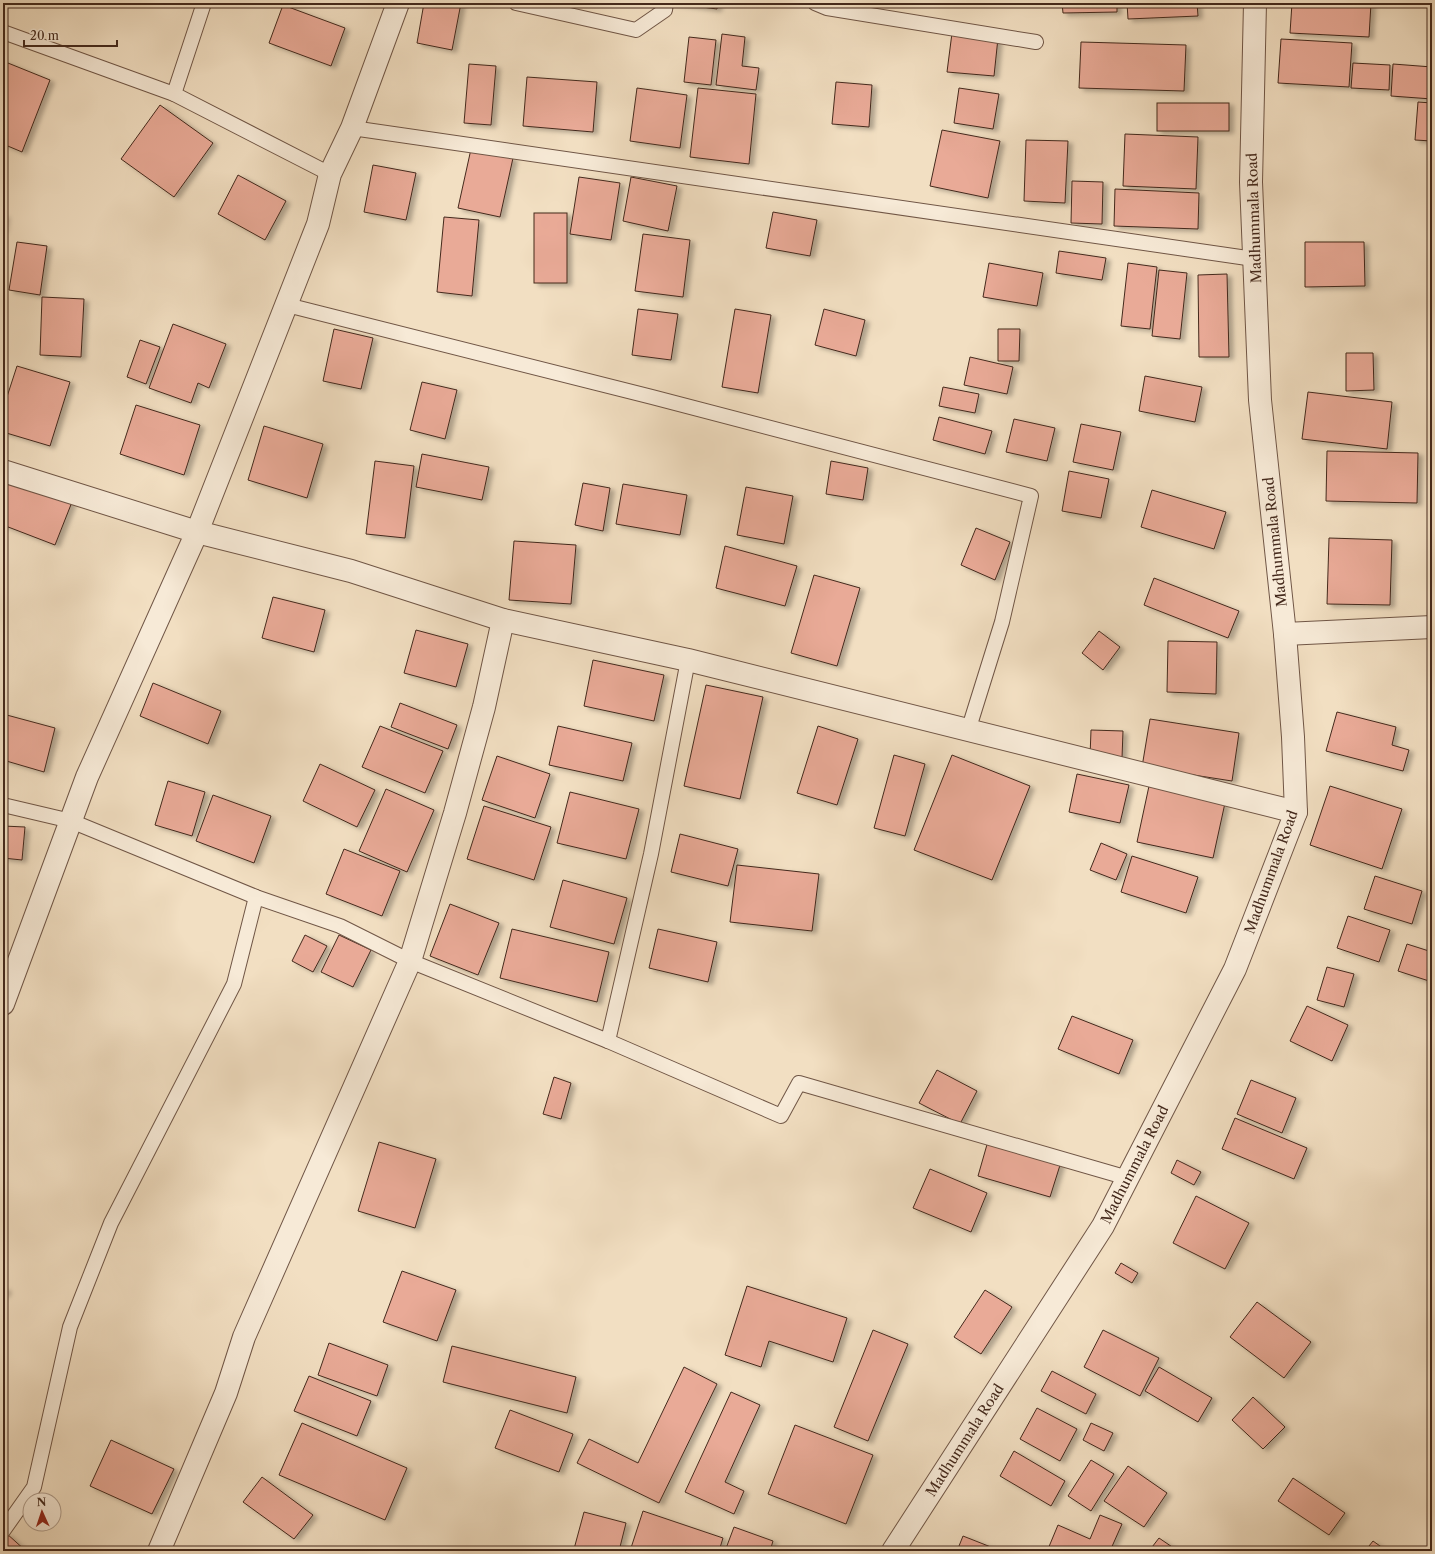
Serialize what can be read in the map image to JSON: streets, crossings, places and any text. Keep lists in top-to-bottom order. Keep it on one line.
{"streets":{"street":["Madhummala Road"]},"scale_bar":"20 m","north":"top"}
